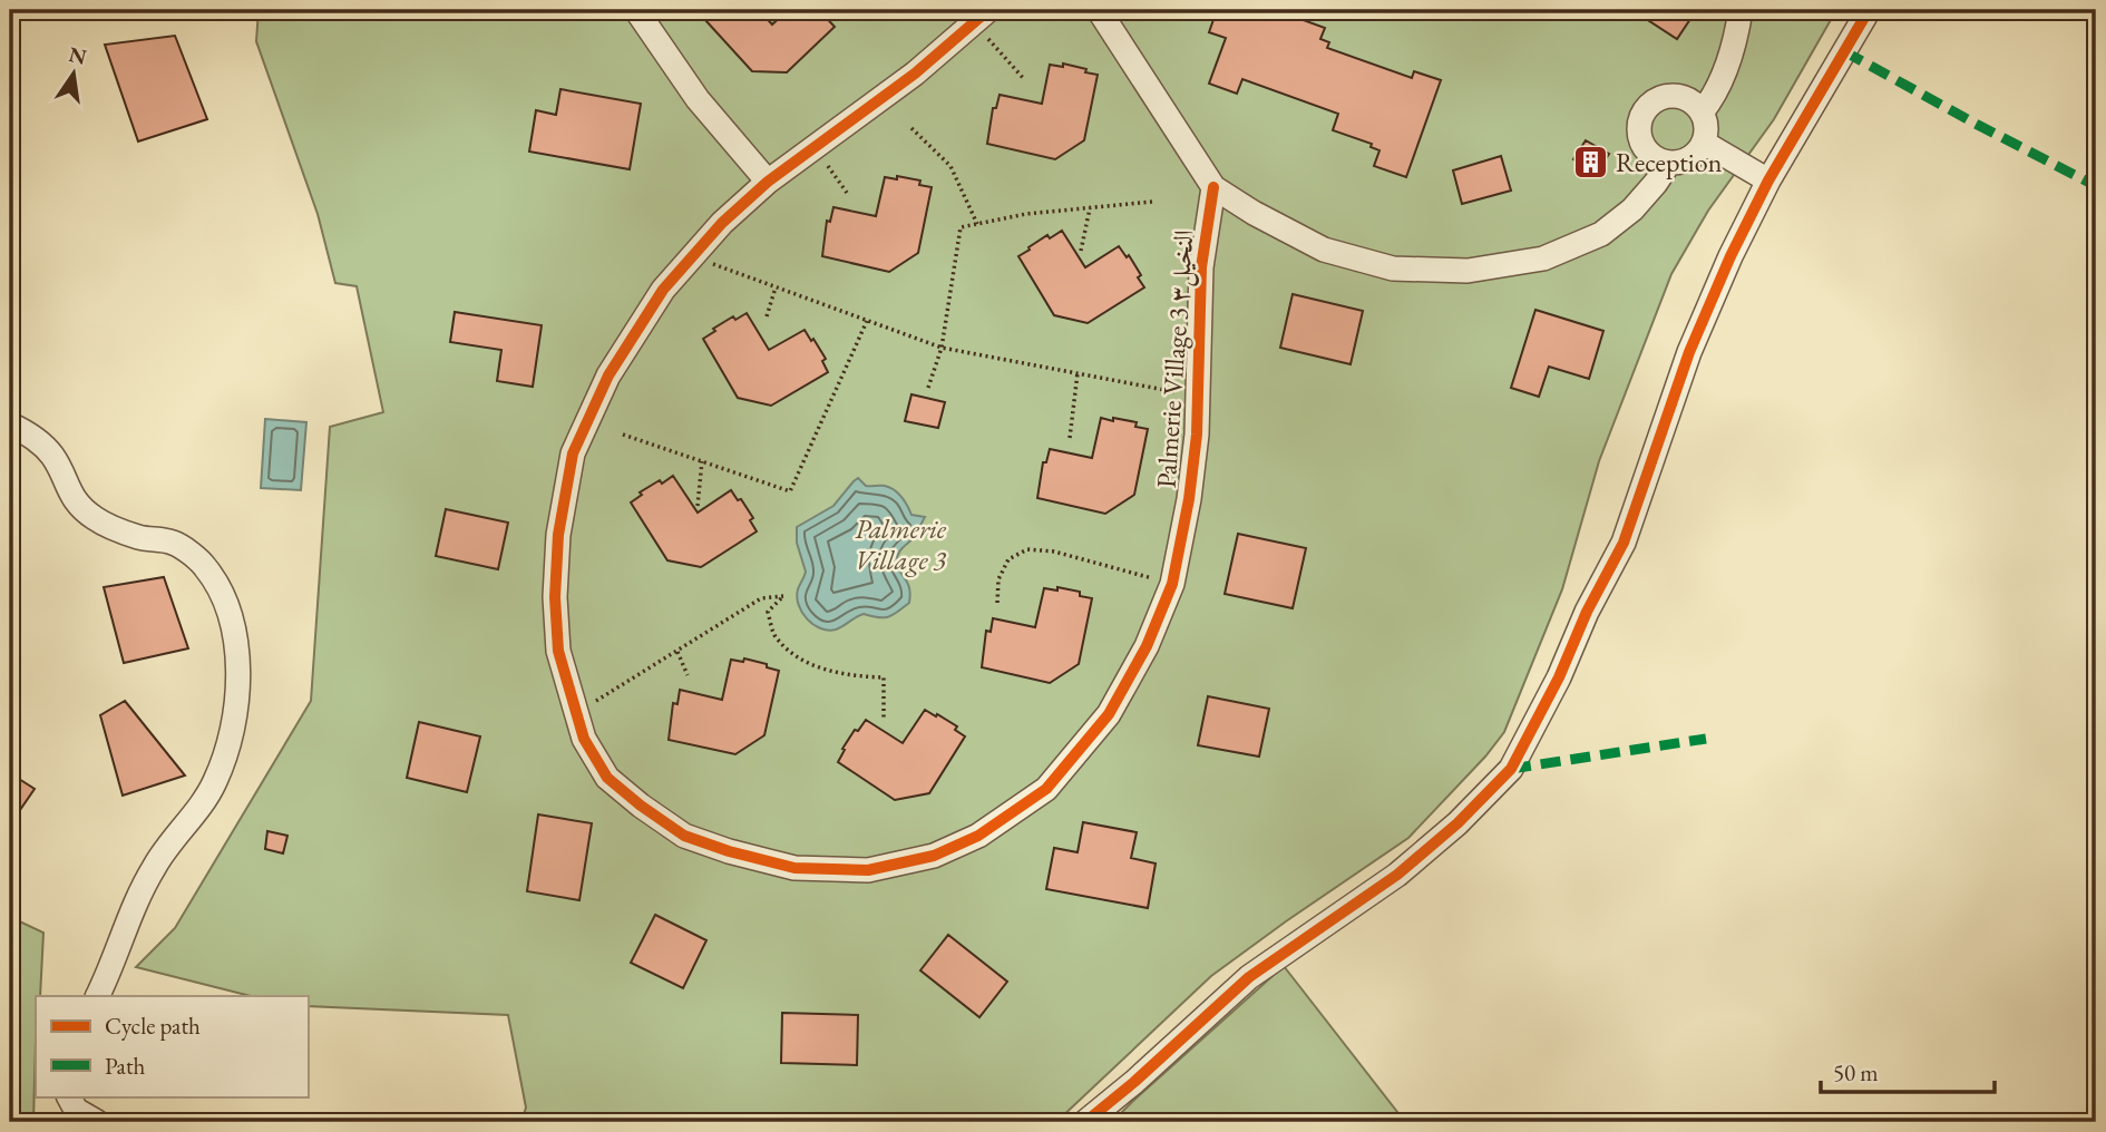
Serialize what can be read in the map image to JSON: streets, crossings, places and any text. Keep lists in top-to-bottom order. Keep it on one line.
{"streets":{"street":["Palmerie Village 3 النخيل٣"]},"parks":["Palmerie Village 3"],"places":{"building":["Reception"]},"legend":["Cycle path","Path"],"scale_bar":"50 m","north":"top"}
